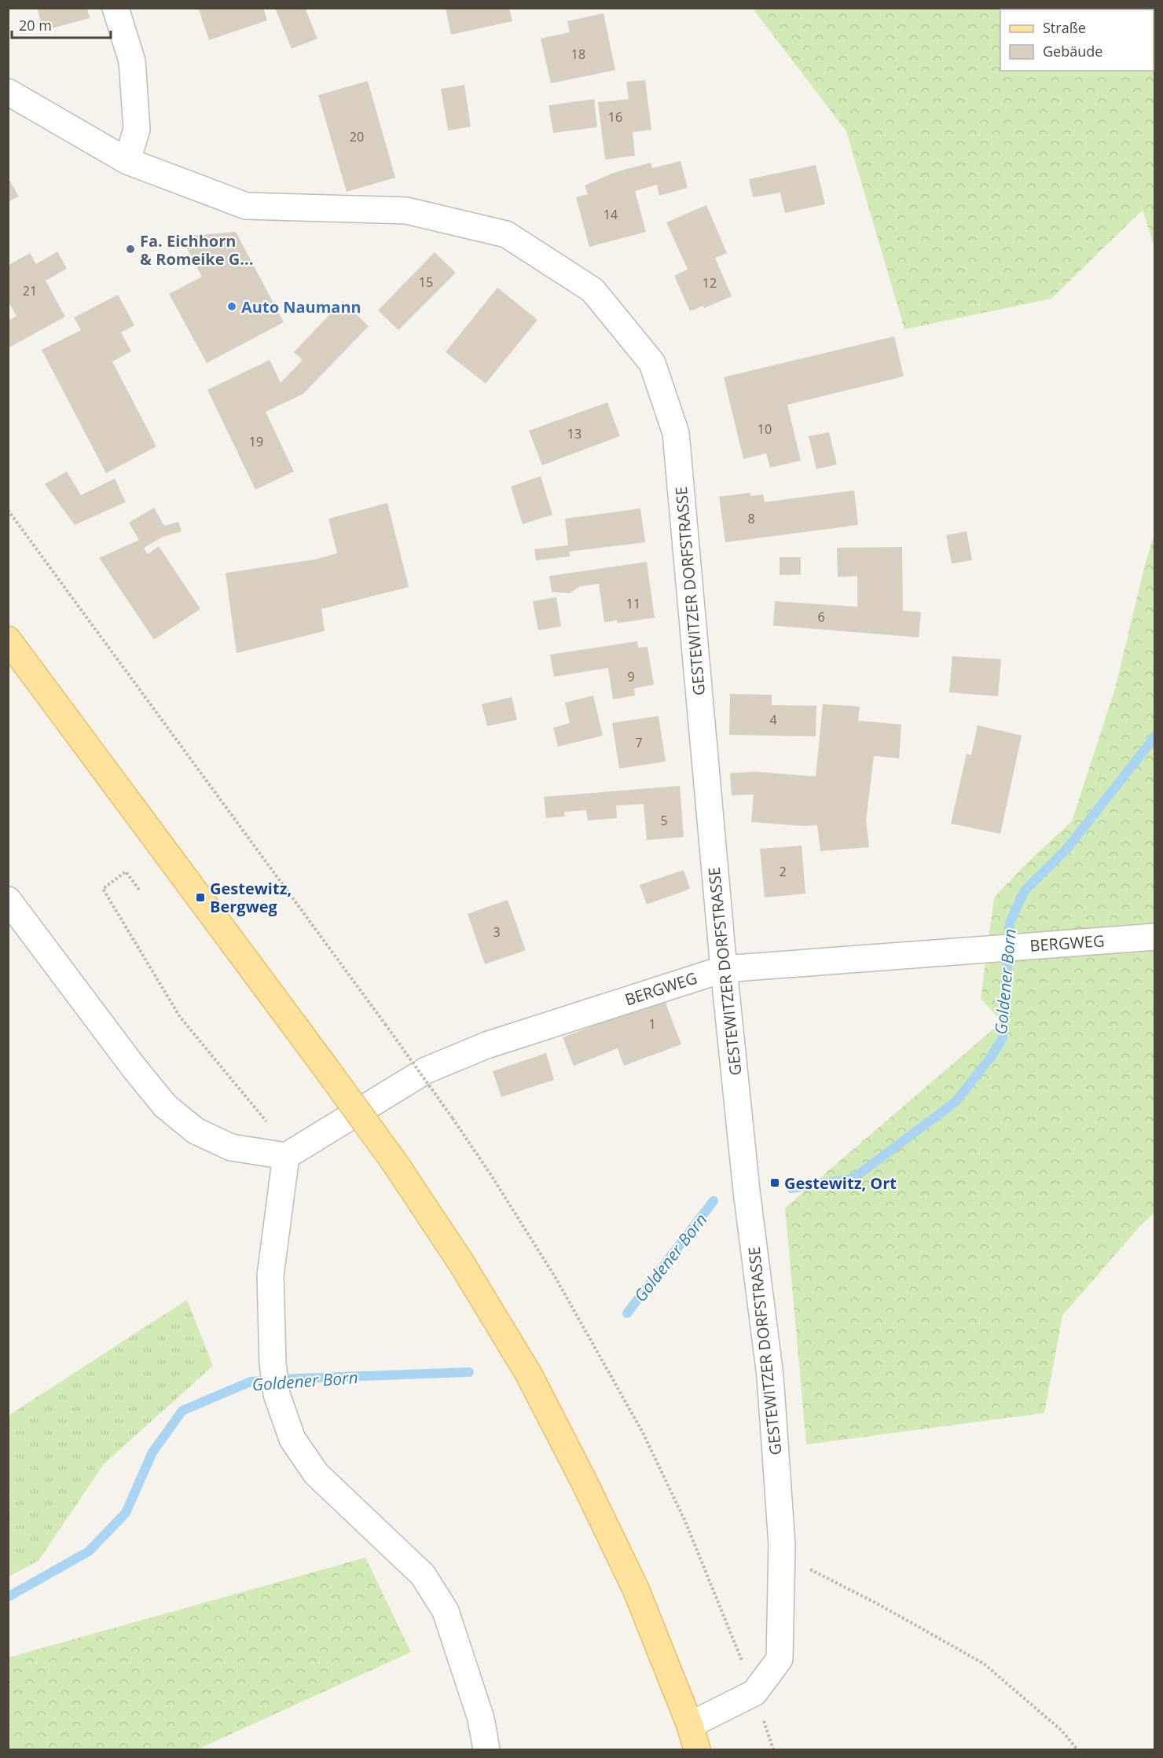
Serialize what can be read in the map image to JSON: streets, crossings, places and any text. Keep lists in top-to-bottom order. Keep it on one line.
{"streets":{"street":["GESTEWITZER DORFSTRASSE","BERGWEG"]},"crossings":[["GESTEWITZER DORFSTRASSE","BERGWEG"]],"water":["Goldener Born"],"places":{"other":["Fa. Eichhorn & Romeike G...","Auto Naumann"],"transit":["Gestewitz, Bergweg","Gestewitz, Ort"]},"house_numbers":["18","16","20","14","15","12","21","10","13","19","8","11","6","9","4","7","5","2","3","1"],"legend":["Straße","Gebäude"],"scale_bar":"20 m"}
